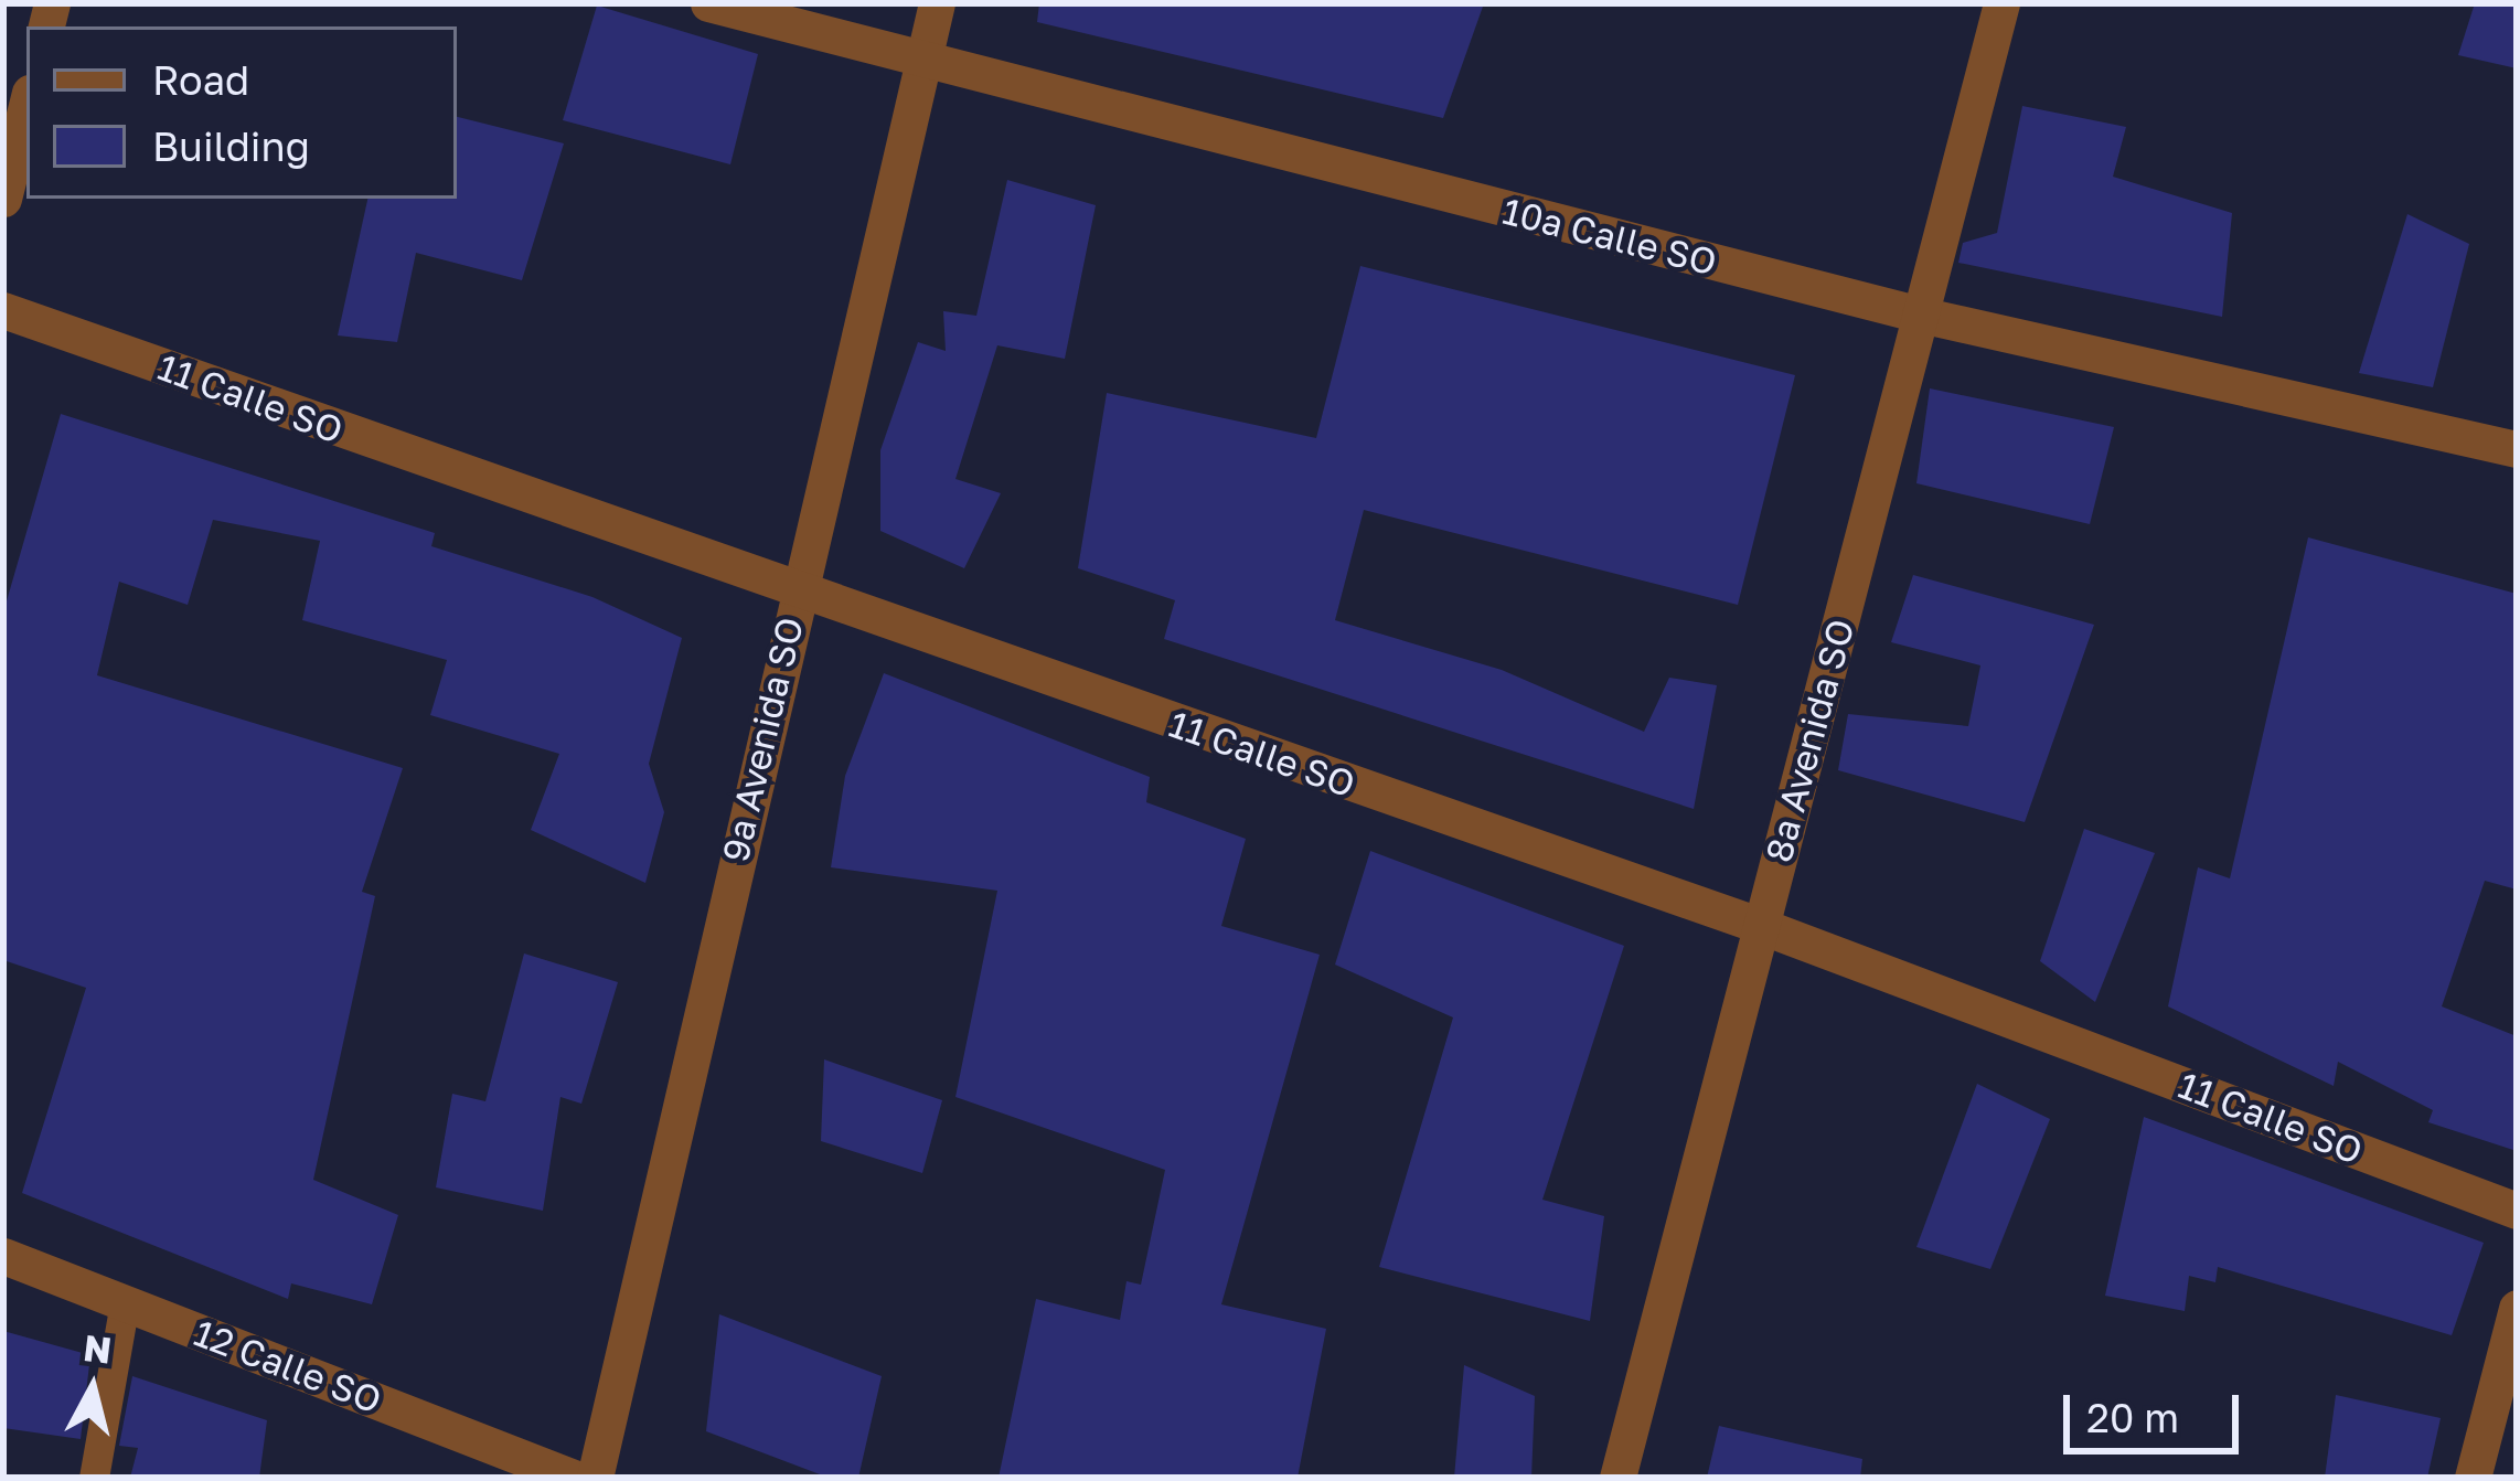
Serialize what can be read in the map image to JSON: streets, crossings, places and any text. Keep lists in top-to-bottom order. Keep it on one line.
{"streets":{"street":["10a Calle SO","11 Calle SO","9a Avenida SO","8a Avenida SO","12 Calle SO"]},"crossings":[["10a Calle SO","9a Avenida SO"],["10a Calle SO","8a Avenida SO"],["11 Calle SO","9a Avenida SO"],["11 Calle SO","8a Avenida SO"]],"legend":["Road","Building"],"scale_bar":"20 m","north":"top"}
